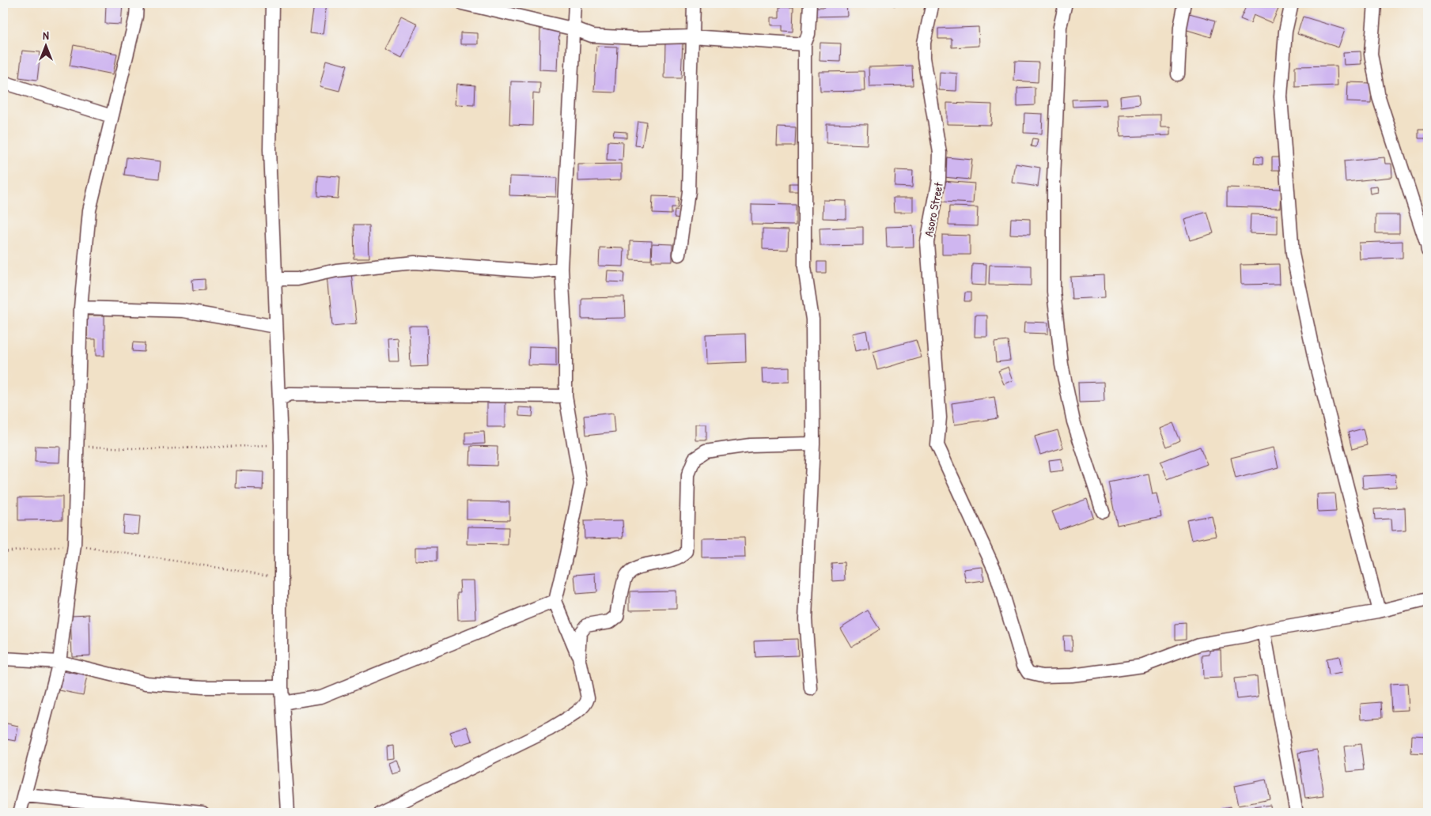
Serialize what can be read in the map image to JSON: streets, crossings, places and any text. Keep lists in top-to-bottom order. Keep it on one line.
{"streets":{"street":["Asoro Street"]},"north":"top"}
